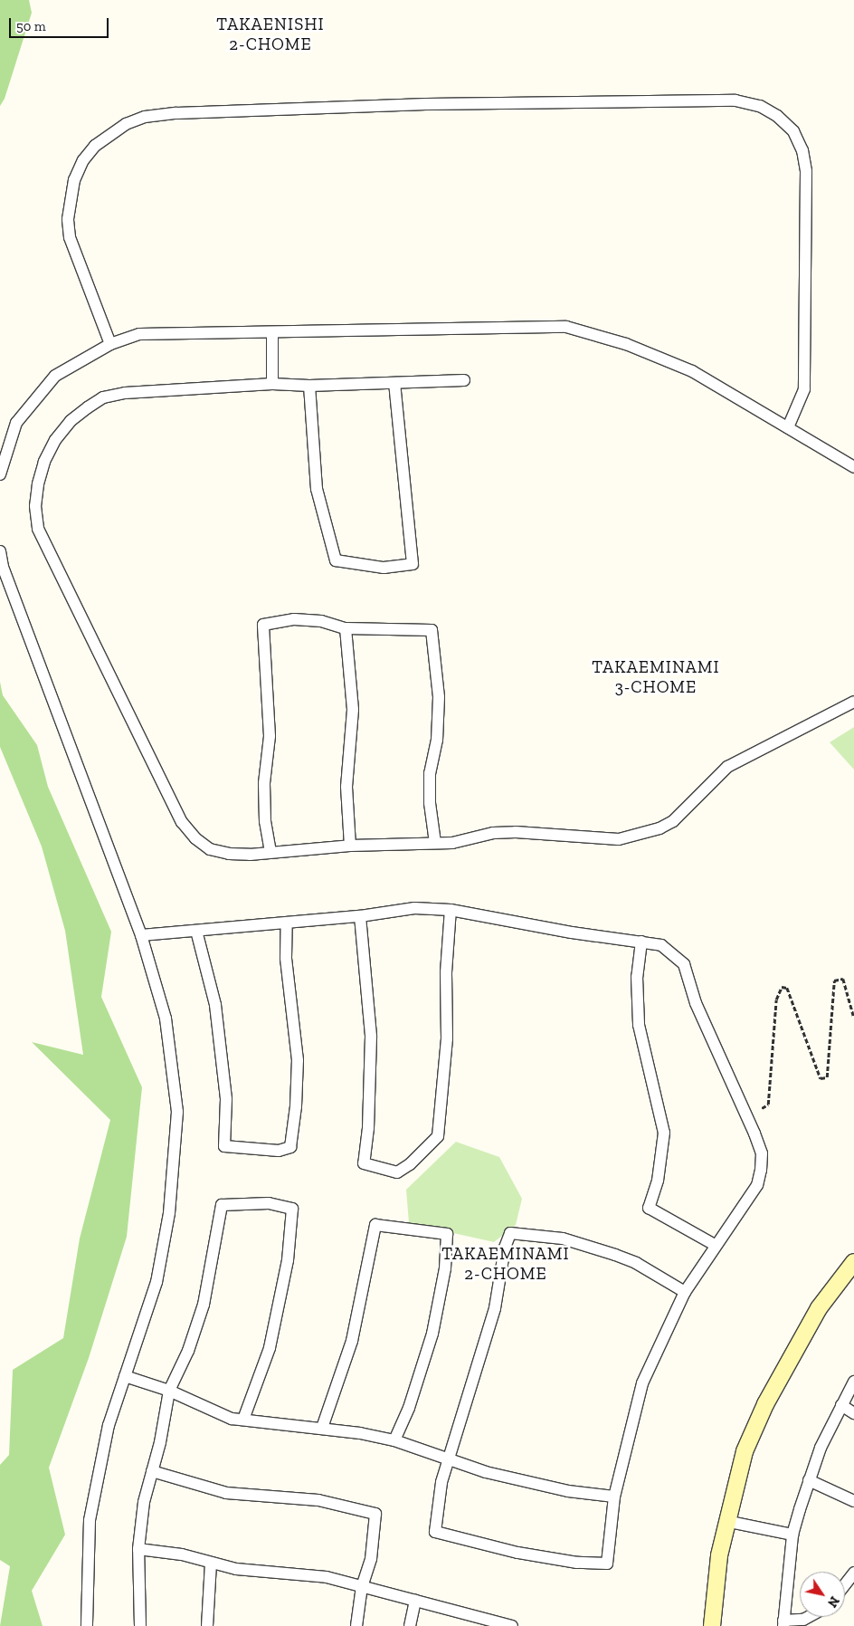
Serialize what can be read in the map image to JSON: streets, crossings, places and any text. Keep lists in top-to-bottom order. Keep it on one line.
{"districts":["TAKAENISHI 2-CHOME","TAKAEMINAMI 3-CHOME","TAKAEMINAMI 2-CHOME"],"scale_bar":"50 m","north":"bottom right"}
